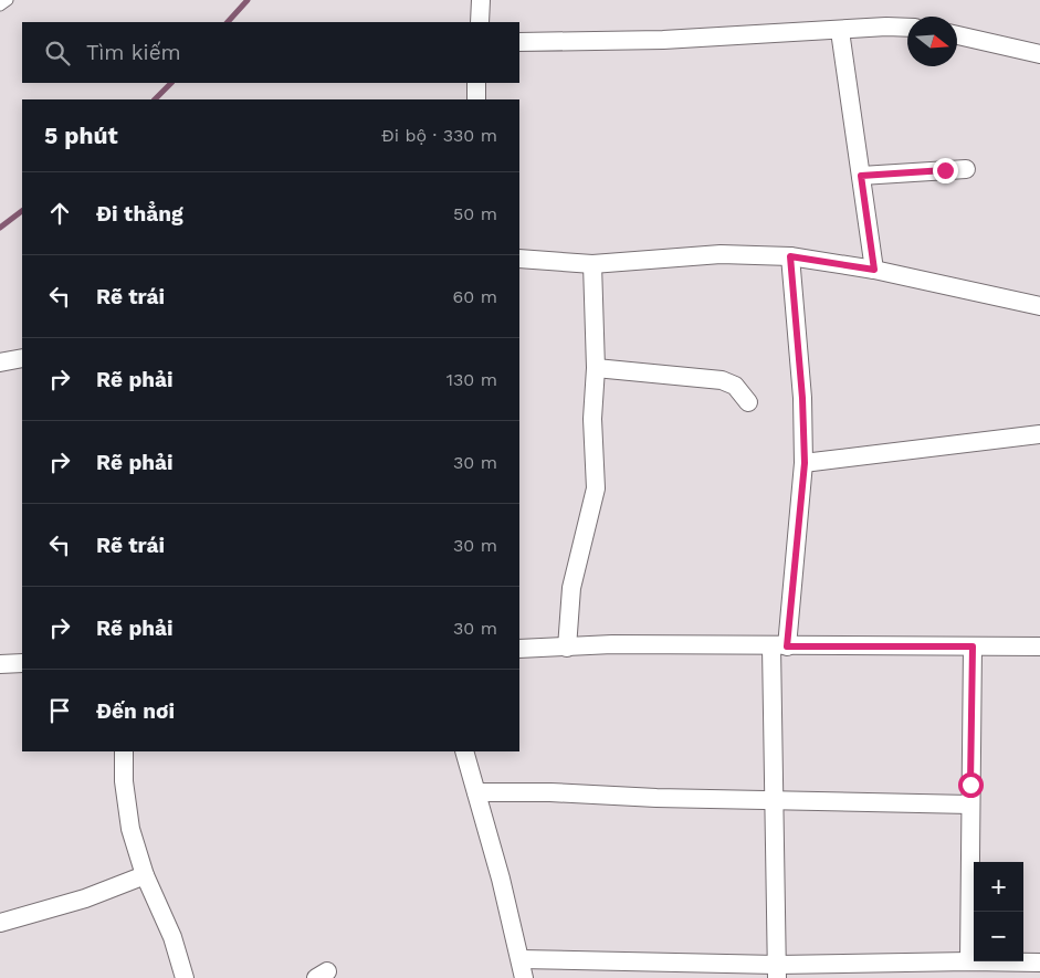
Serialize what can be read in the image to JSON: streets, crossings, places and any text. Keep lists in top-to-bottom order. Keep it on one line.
{"north":"right","page":{"search":"Tìm kiếm","heading":["5 phút","Đi bộ · 330 m"],"list":[["Đi thẳng","50 m"],["Rẽ trái","60 m"],["Rẽ phải","130 m"],["Rẽ phải","30 m"],["Rẽ trái","30 m"],["Rẽ phải","30 m"],"Đến nơi"],"map_buttons":["+","−"]}}
